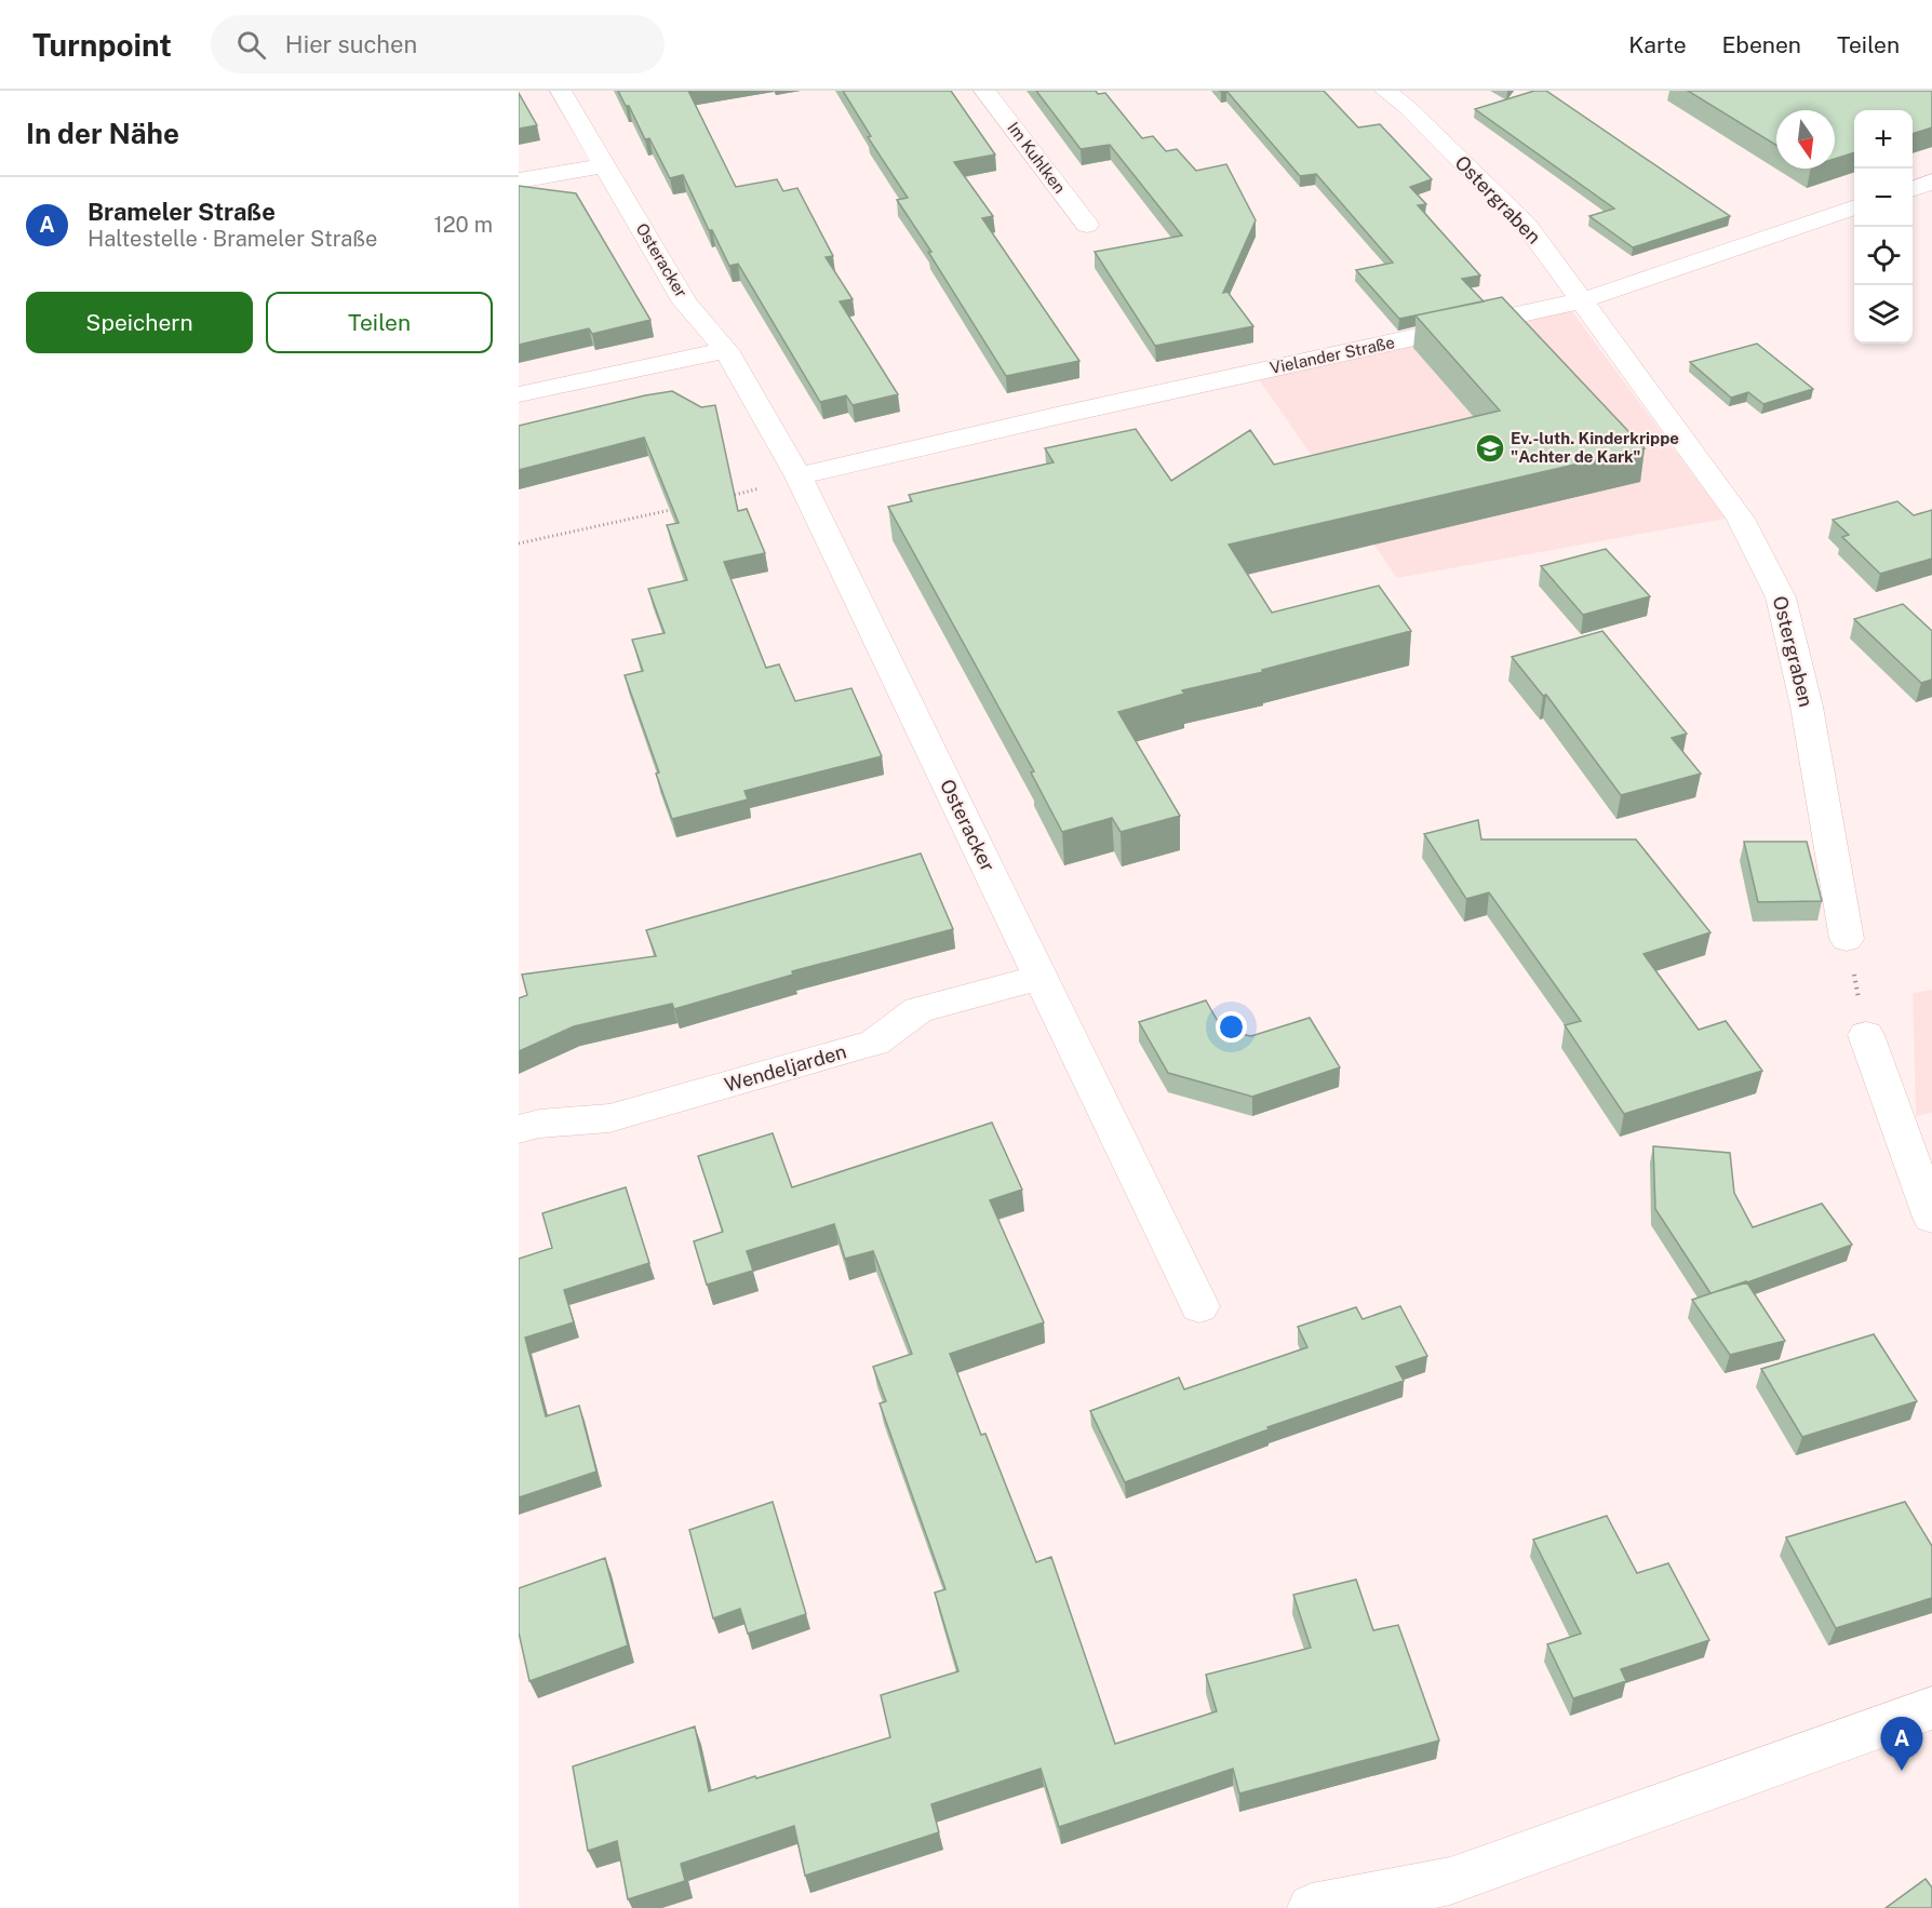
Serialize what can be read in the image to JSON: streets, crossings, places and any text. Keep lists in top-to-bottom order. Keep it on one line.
{"streets":{"street":["Im Kuhlken","Ostergraben","Osteracker","Vielander Straße","Wendeljarden"]},"crossings":[["Ostergraben","Vielander Straße"],["Osteracker","Vielander Straße"],["Osteracker","Wendeljarden"]],"places":{"school or university":["Ev.-luth. Kinderkrippe \"Achter de Kark\""]},"north":"bottom","page":{"header":"Turnpoint","search":"Hier suchen","nav":["Karte","Ebenen","Teilen"],"heading":"In der Nähe","map_buttons":["+","−"],"list":[{"mark":"A","name":"Brameler Straße","note":"Haltestelle · Brameler Straße","value":"120 m"}],"buttons":["Speichern","Teilen"],"pins":"A"}}
